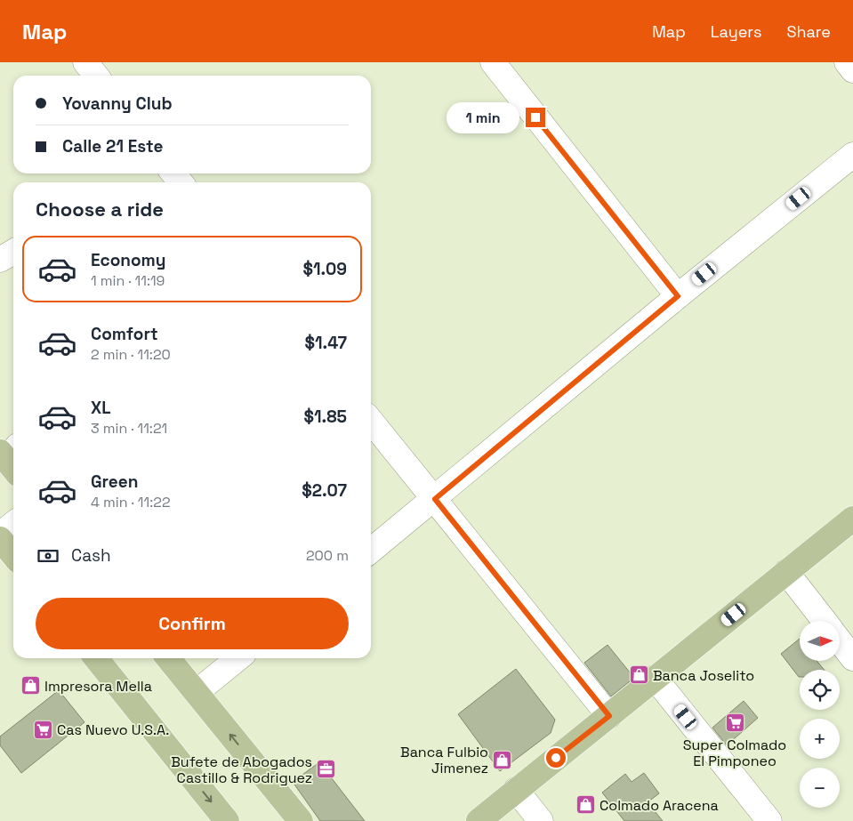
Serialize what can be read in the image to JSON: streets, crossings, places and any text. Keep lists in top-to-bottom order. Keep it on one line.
{"places":{"shop":["Banca Joselito","Impresora Mella","Banca Fulbio Jimenez","Colmado Aracena"],"supermarket":["Super Colmado El Pimponeo","Cas Nuevo U.S.A."],"office":["Bufete de Abogados Castillo & Rodriguez"]},"north":"right","page":{"header":"Map","nav":["Map","Layers","Share"],"banner":["Yovanny Club","Calle 21 Este"],"bubble":"1 min","heading":"Choose a ride","list":[{"name":"Economy","note":"1 min · 11:19","value":"$1.09"},{"name":"Comfort","note":"2 min · 11:20","value":"$1.47"},{"name":"XL","note":"3 min · 11:21","value":"$1.85"},{"name":"Green","note":"4 min · 11:22","value":"$2.07"}],"pay":["Cash","200 m"],"buttons":"Confirm","map_buttons":["+","−"]}}
